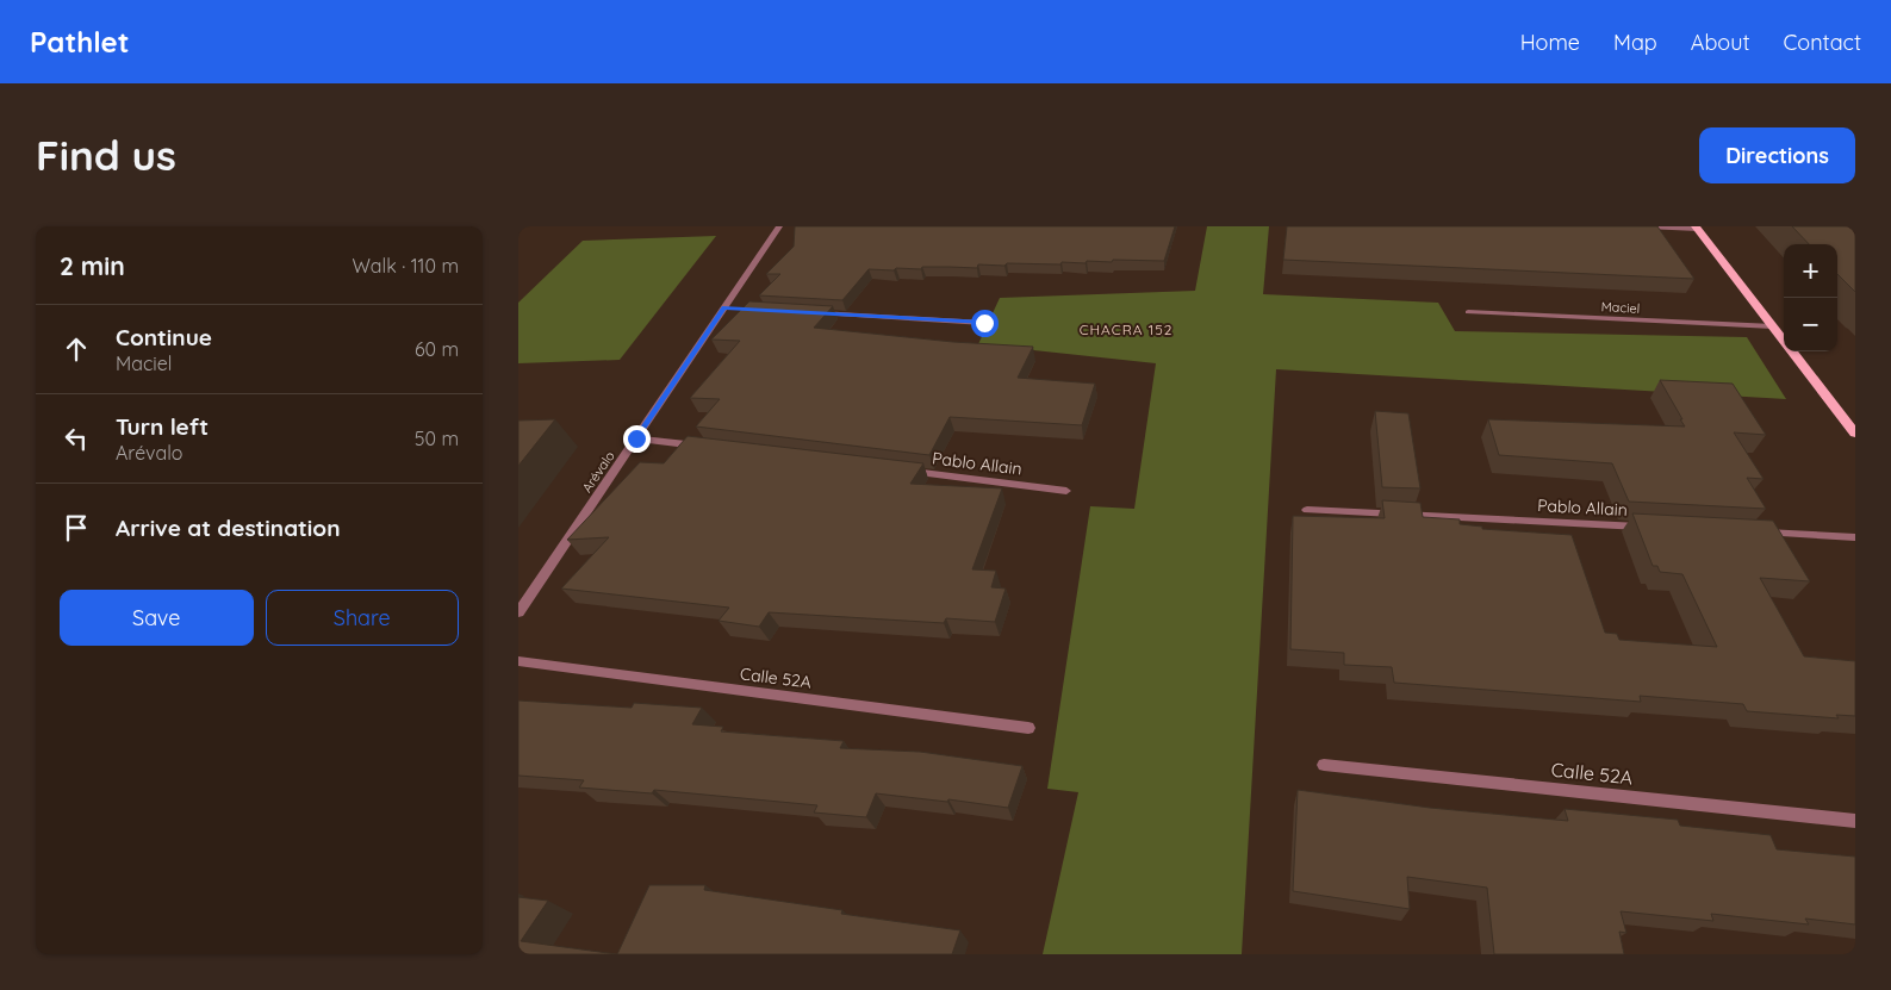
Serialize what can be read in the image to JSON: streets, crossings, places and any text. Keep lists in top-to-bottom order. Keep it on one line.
{"streets":{"street":["Maciel","Pablo Allain","Arévalo","Calle 52A"]},"districts":["CHACRA 152"],"page":{"header":"Pathlet","nav":["Home","Map","About","Contact"],"buttons":["Directions",["Save","Share"]],"title":"Find us","heading":["2 min","Walk · 110 m"],"map_buttons":["+","−"],"list":[["Continue","Maciel","60 m"],["Turn left","Arévalo","50 m"],"Arrive at destination"]}}
